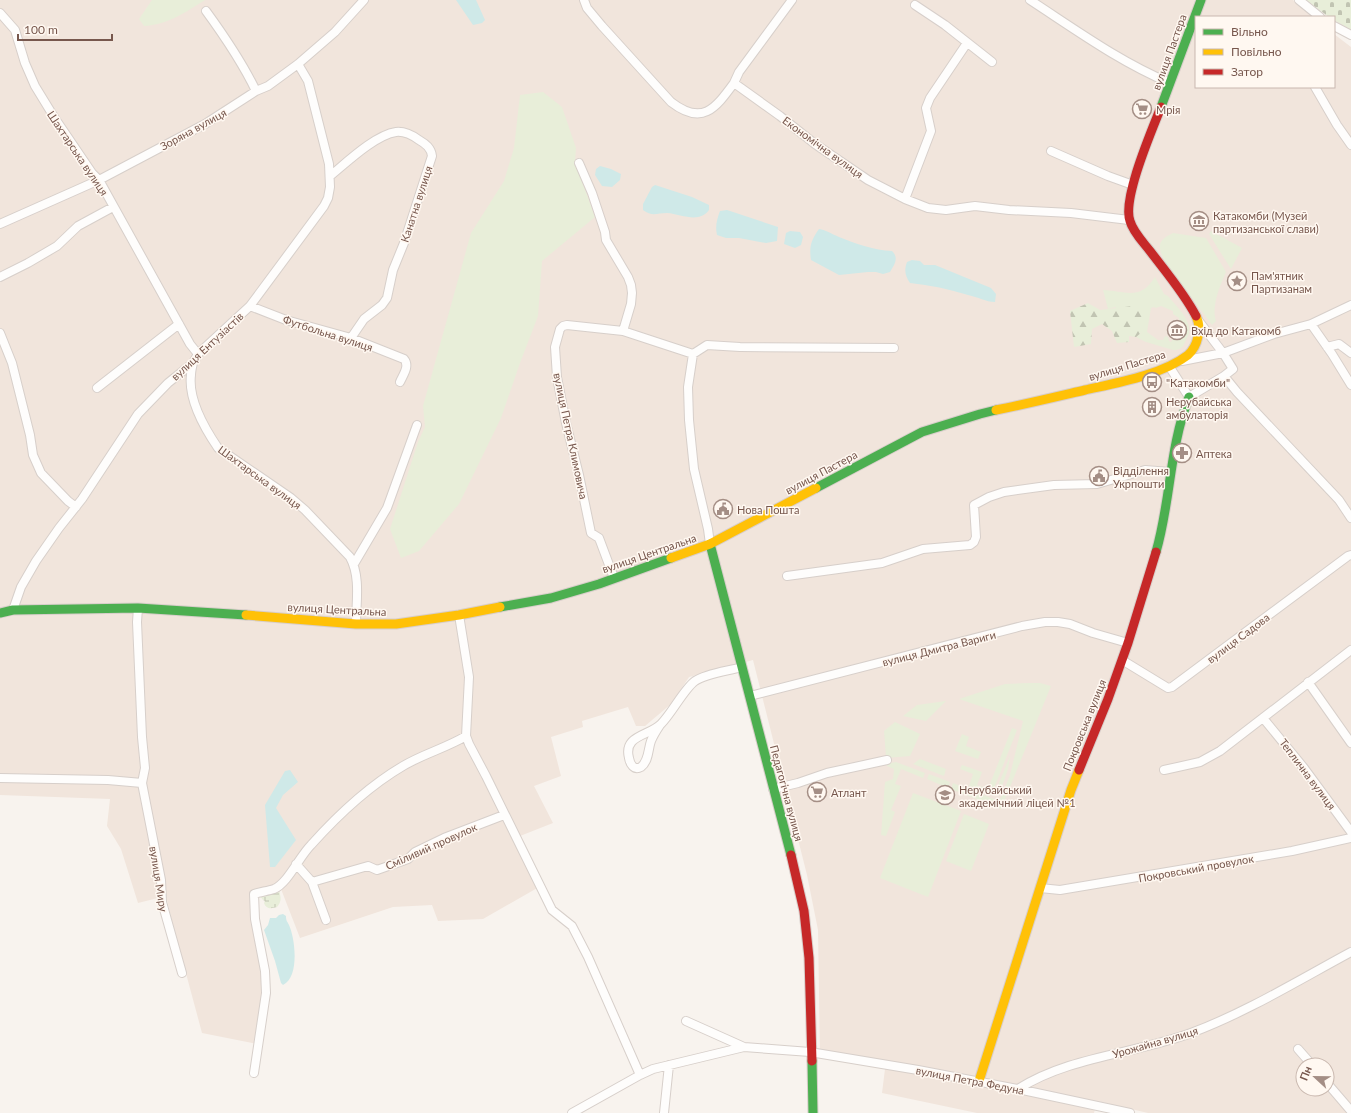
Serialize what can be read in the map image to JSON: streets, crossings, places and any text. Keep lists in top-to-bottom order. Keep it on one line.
{"streets":{"street":["вулиця Пастера","Зоряна вулиця","Економічна вулиця","Шахтарська вулиця","Канатна вулиця","Футбольна вулиця","вулиця Ентузіастів","вулиця Петра Климовича","вулиця Центральна","вулиця Садова","вулиця Дмитра Вариги","Покровська вулиця","Теплична вулиця","Педагогічна вулиця","Сміливий провулок","Покровський провулок","вулиця Миру","Урожайна вулиця","вулиця Петра Федуна"]},"crossings":[["вулиця Пастера","Економічна вулиця"],["вулиця Пастера","вулиця Центральна"],["вулиця Пастера","Педагогічна вулиця"],["Зоряна вулиця","Шахтарська вулиця"],["Зоряна вулиця","вулиця Ентузіастів"],["Шахтарська вулиця","вулиця Ентузіастів"],["Шахтарська вулиця","вулиця Центральна"],["Канатна вулиця","Футбольна вулиця"],["Канатна вулиця","вулиця Ентузіастів"],["Футбольна вулиця","вулиця Ентузіастів"],["вулиця Ентузіастів","вулиця Центральна"],["вулиця Петра Климовича","вулиця Центральна"],["вулиця Центральна","Педагогічна вулиця"],["вулиця Центральна","вулиця Миру"],["вулиця Садова","Покровська вулиця"],["вулиця Дмитра Вариги","Покровська вулиця"],["вулиця Дмитра Вариги","Педагогічна вулиця"],["Покровська вулиця","Покровський провулок"],["Покровська вулиця","вулиця Петра Федуна"],["Педагогічна вулиця","вулиця Петра Федуна"],["Урожайна вулиця","вулиця Петра Федуна"]],"places":{"supermarket":["Мрія","Атлант"],"museum":["Катакомби (Музей партизанської слави)","Вхід до Катакомб"],"place":["Пам'ятник Партизанам"],"bus stop":["\"Катакомби\""],"building":["Нерубайська амбулаторія"],"pharmacy":["Аптека"],"public building":["Відділення Укрпошти","Нова Пошта"],"school or university":["Нерубайський академічний ліцей №1"]},"legend":["Вільно","Повільно","Затор"],"scale_bar":"100 m","north":"left"}
